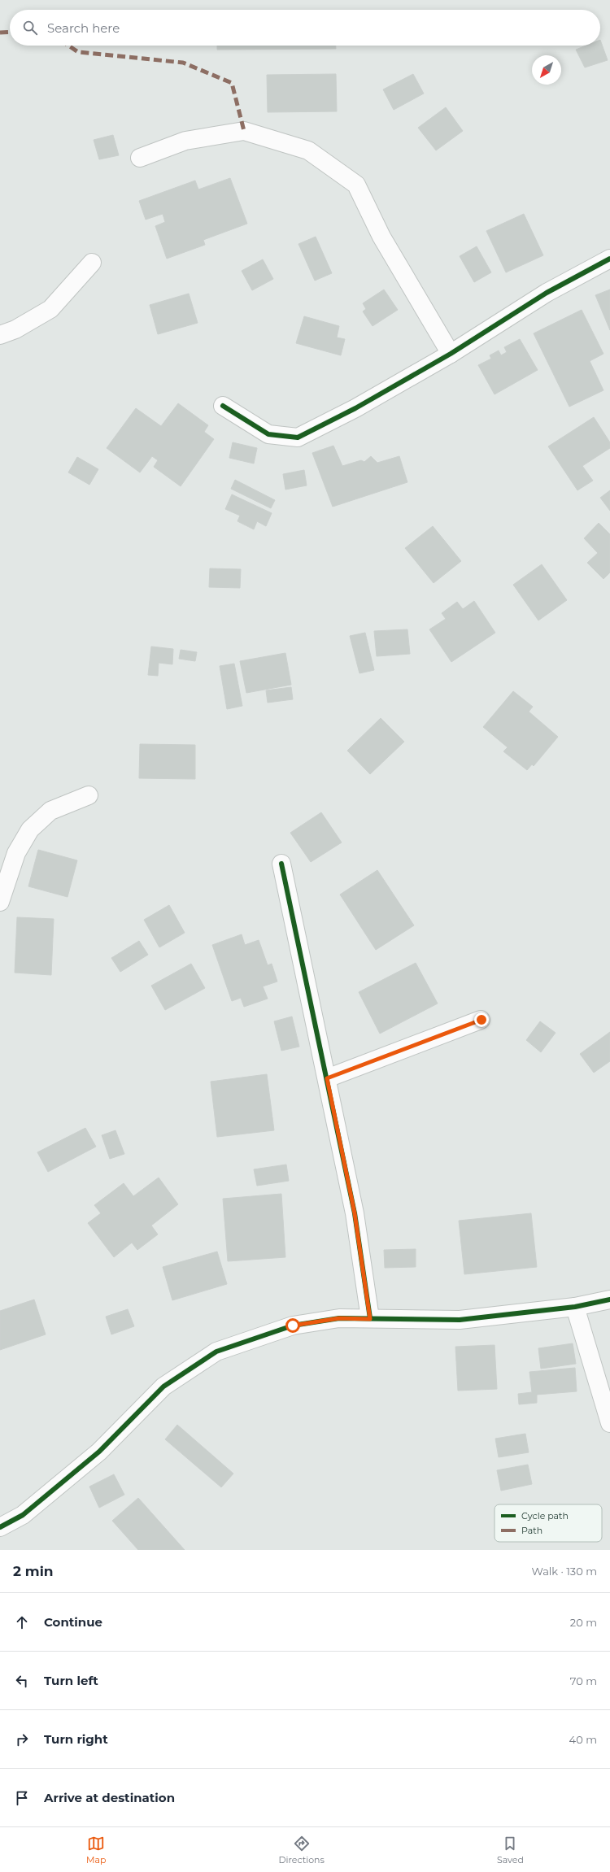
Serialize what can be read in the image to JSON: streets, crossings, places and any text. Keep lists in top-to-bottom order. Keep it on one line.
{"legend":["Cycle path","Path"],"north":"bottom left","page":{"search":"Search here","heading":["2 min","Walk · 130 m"],"list":[["Continue","20 m"],["Turn left","70 m"],["Turn right","40 m"],"Arrive at destination"],"nav":["Map","Directions","Saved"]}}
